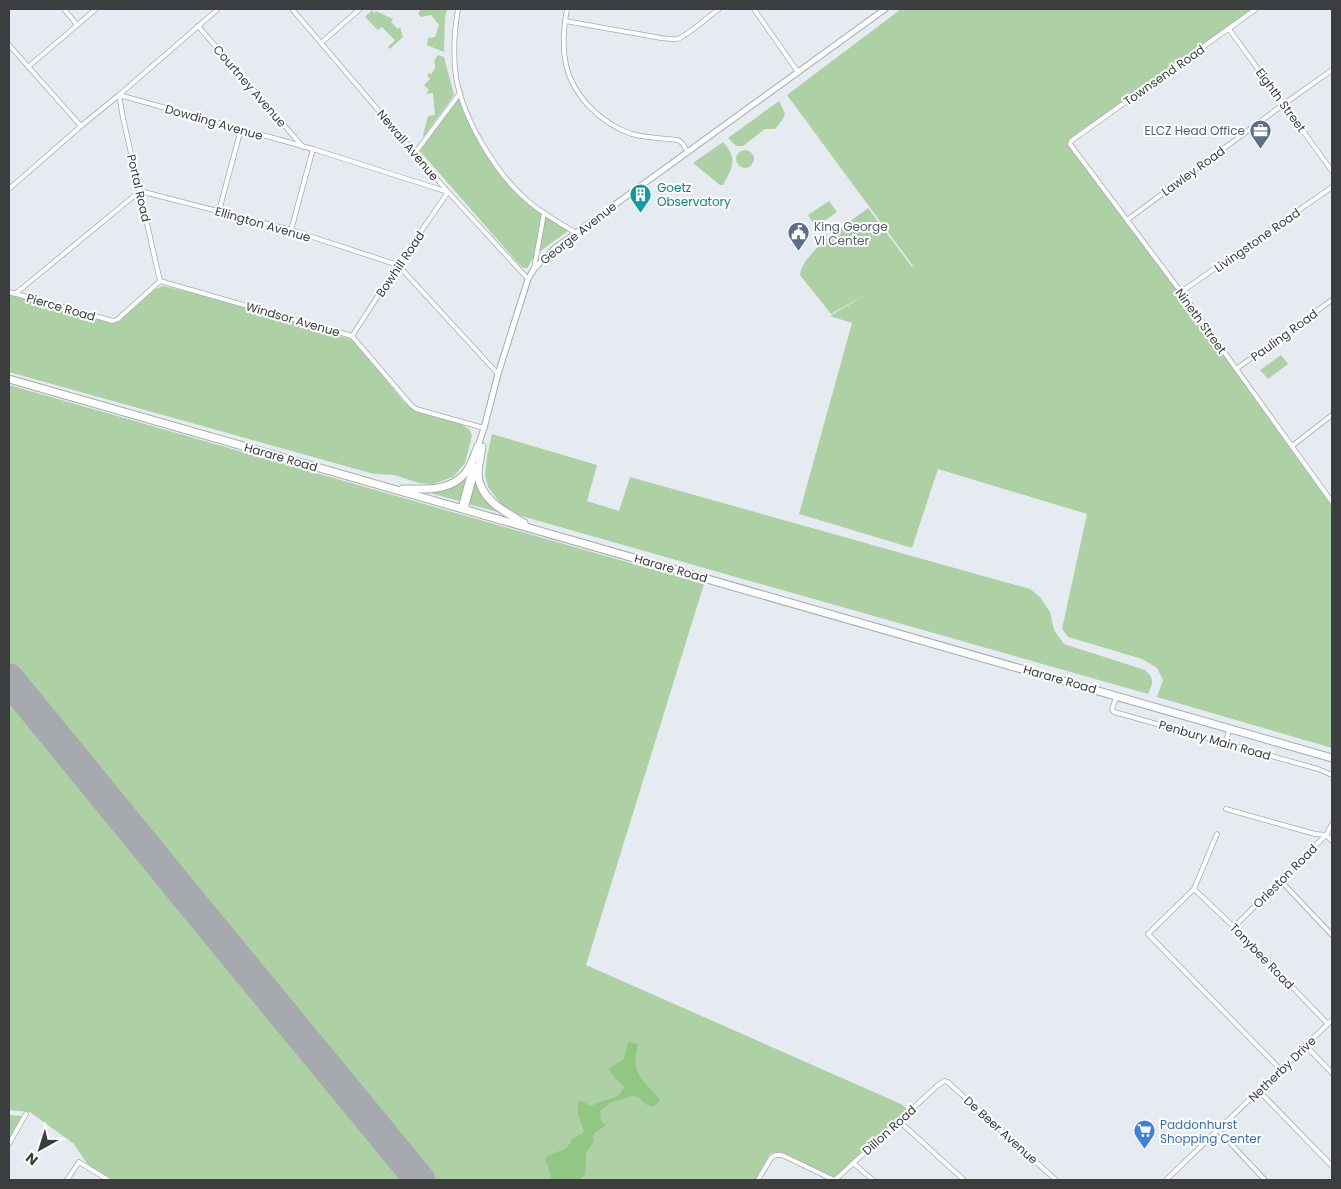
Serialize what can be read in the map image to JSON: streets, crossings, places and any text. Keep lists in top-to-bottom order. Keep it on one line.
{"streets":{"highway":["Harare Road"],"main road":["George Avenue"],"street":["Townsend Road","Courtney Avenue","Eighth Street","Dowding Avenue","Newall Avenue","Lawley Road","Portal Road","Ellington Avenue","Livingstone Road","Bowhill Road","Pierce Road","Windsor Avenue","Nineth Street","Pauling Road","Penbury Main Road","Orleston Road","Tonybee Road","Netherby Drive","Dillon Road","De Beer Avenue"]},"crossings":[["Townsend Road","Eighth Street"],["Townsend Road","Nineth Street"],["Courtney Avenue","Dowding Avenue"],["Eighth Street","Lawley Road"],["Dowding Avenue","Newall Avenue"],["Dowding Avenue","Portal Road"],["Dowding Avenue","Bowhill Road"],["Newall Avenue","George Avenue"],["Newall Avenue","Bowhill Road"],["Lawley Road","Nineth Street"],["Portal Road","Ellington Avenue"],["Portal Road","Pierce Road"],["Portal Road","Windsor Avenue"],["Ellington Avenue","George Avenue"],["Ellington Avenue","Bowhill Road"],["George Avenue","Windsor Avenue"],["George Avenue","Harare Road"],["Livingstone Road","Nineth Street"],["Bowhill Road","Windsor Avenue"],["Pierce Road","Windsor Avenue"],["Nineth Street","Pauling Road"],["Harare Road","Penbury Main Road"],["Orleston Road","Tonybee Road"],["Tonybee Road","Netherby Drive"],["Dillon Road","De Beer Avenue"]],"places":{"office":["ELCZ Head Office"],"building":["Goetz Observatory"],"public building":["King George VI Center"],"supermarket":["Paddonhurst Shopping Center"]},"north":"bottom left"}
